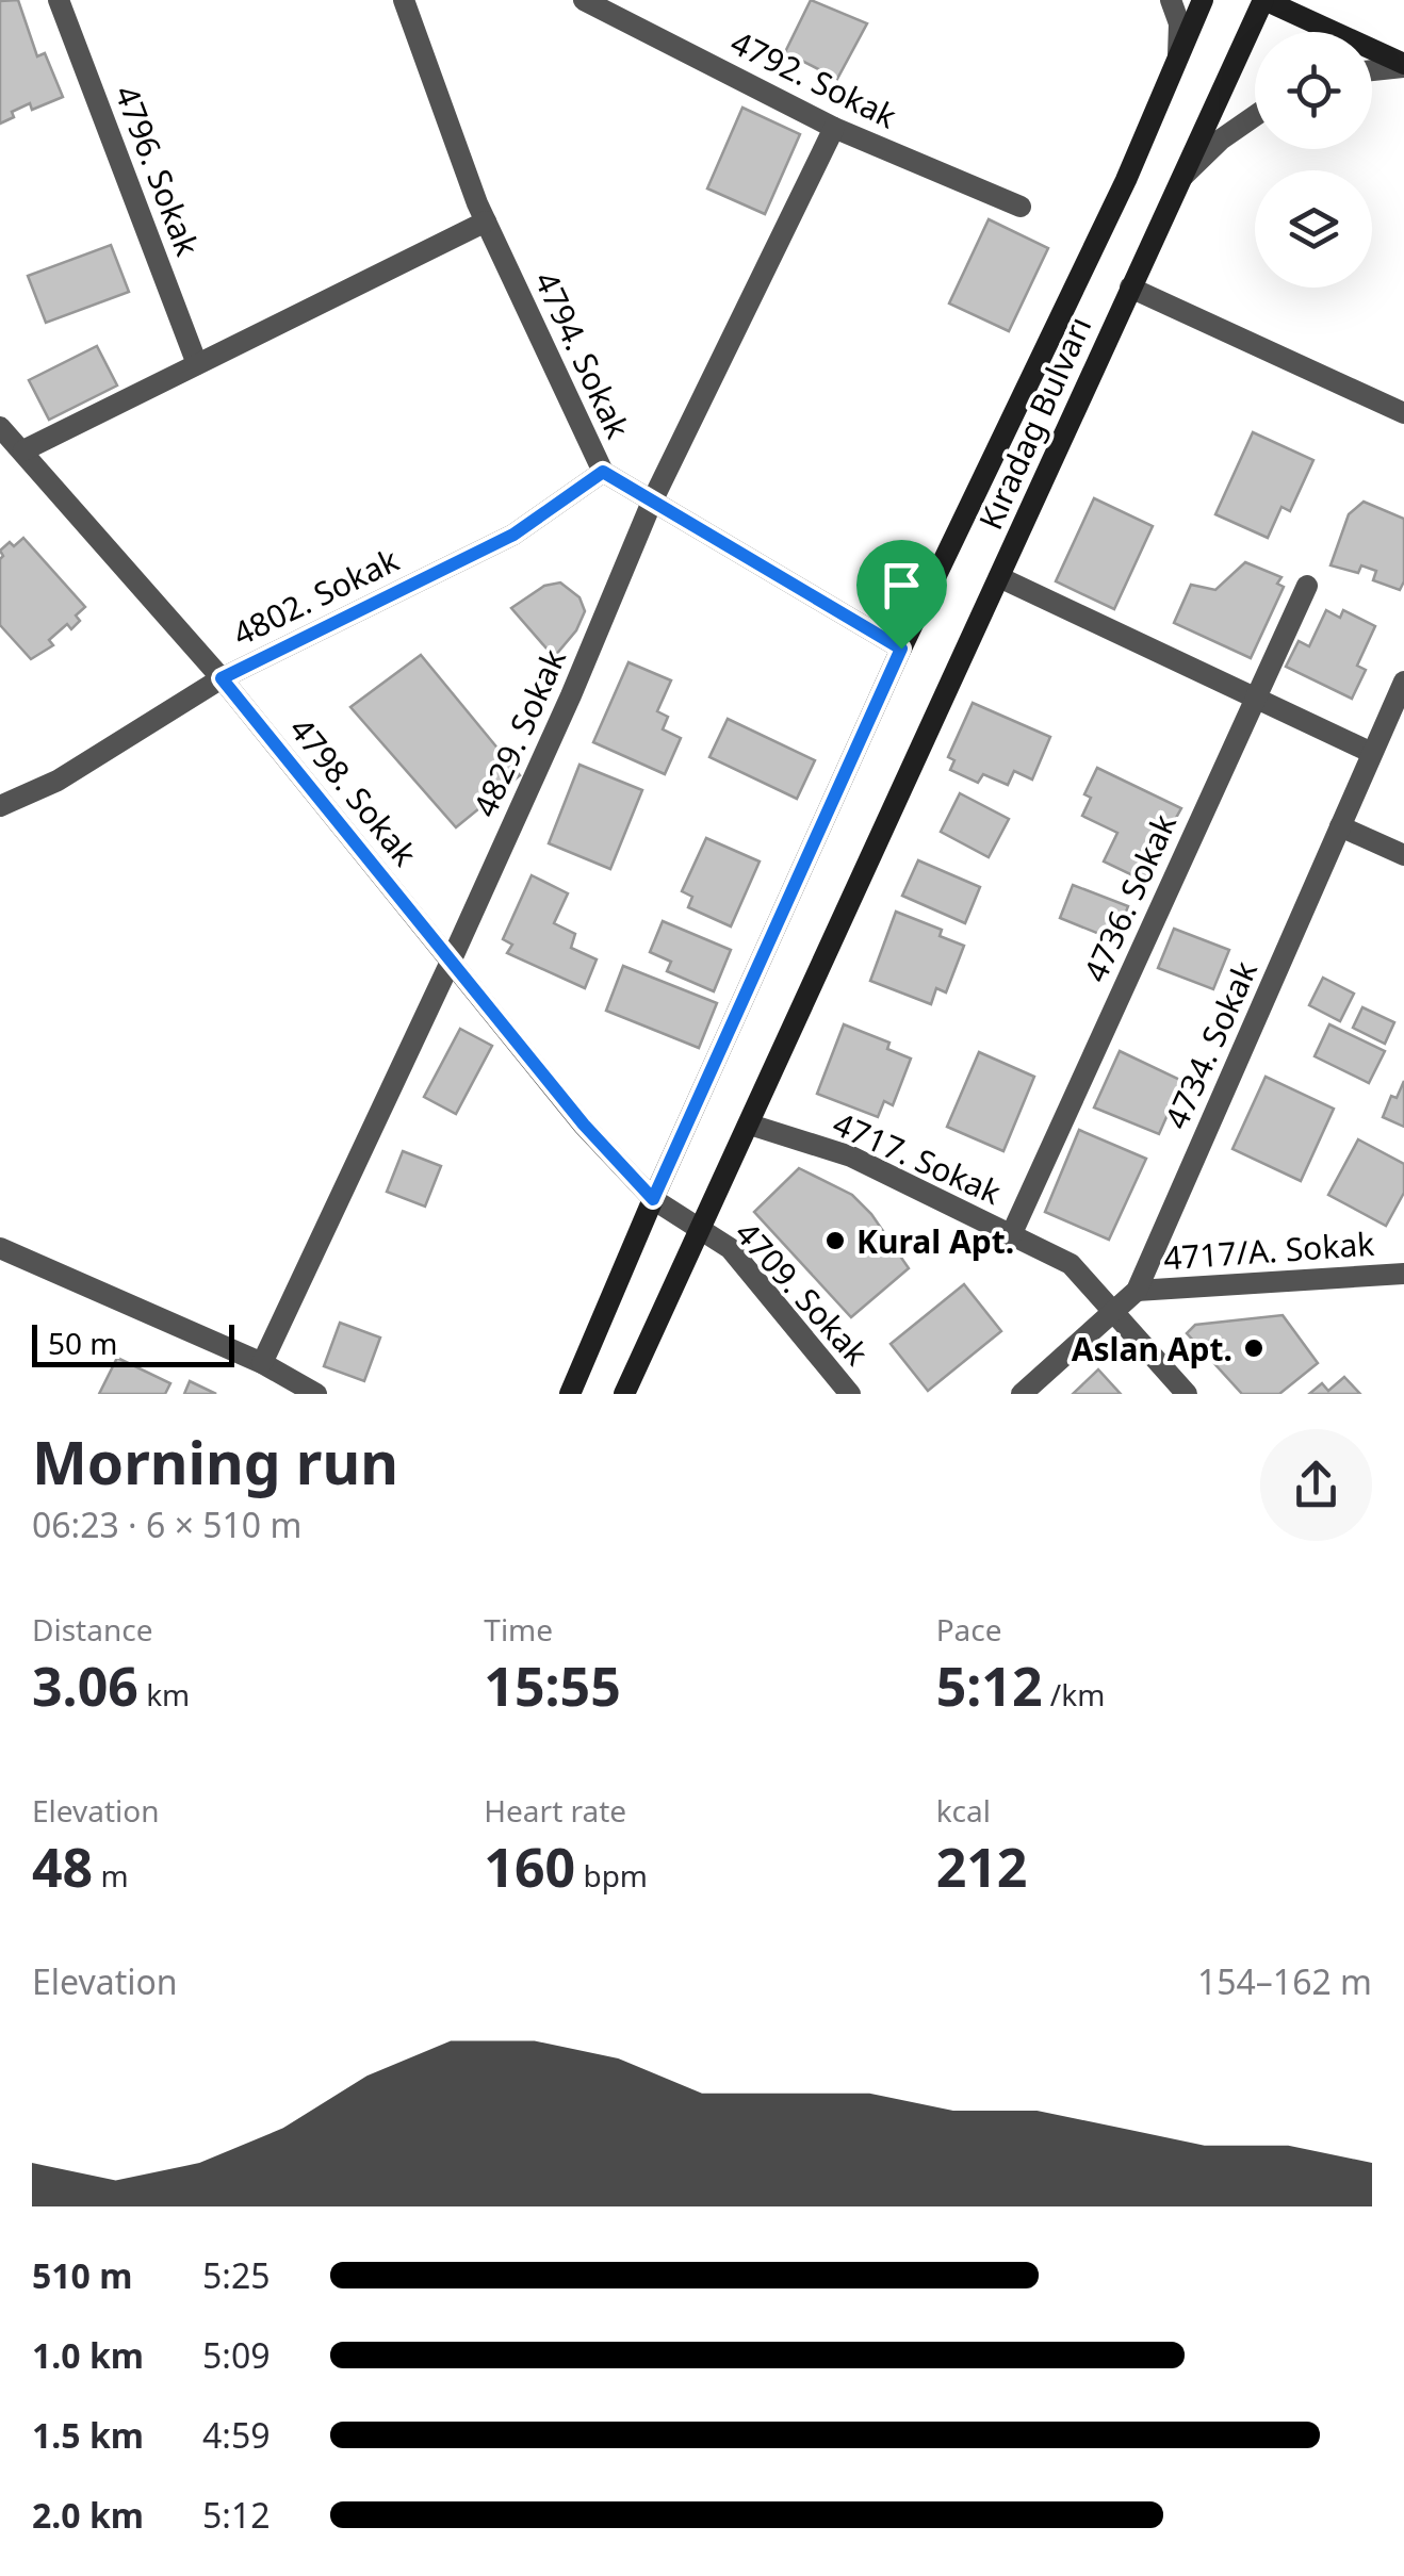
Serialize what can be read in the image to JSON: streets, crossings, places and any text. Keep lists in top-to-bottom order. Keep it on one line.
{"streets":{"main road":["Kıradag Bulvarı"],"street":["4792. Sokak","4796. Sokak","4794. Sokak","4802. Sokak","4829. Sokak","4798. Sokak","4736. Sokak","4734. Sokak","4717. Sokak","4717/A. Sokak","4709. Sokak"]},"crossings":[["4792. Sokak","4829. Sokak"],["4794. Sokak","Kıradag Bulvarı"],["4794. Sokak","4802. Sokak"],["4794. Sokak","4829. Sokak"],["Kıradag Bulvarı","4798. Sokak"],["Kıradag Bulvarı","4717. Sokak"],["Kıradag Bulvarı","4709. Sokak"],["4802. Sokak","4798. Sokak"],["4829. Sokak","4798. Sokak"],["4798. Sokak","4709. Sokak"],["4736. Sokak","4717. Sokak"],["4734. Sokak","4717. Sokak"],["4734. Sokak","4717/A. Sokak"]],"places":["Kural Apt.","Aslan Apt."],"scale_bar":"50 m","page":{"scale":"50 m","heading":["Morning run","06:23 · 6 × 510 m"],"stats":[["Distance","3.06 km"],["Time","15:55"],["Pace","5:12 /km"],["Elevation","48 m"],["Heart rate","160 bpm"],["kcal","212"]],"chart":["Elevation","154–162 m"],"list":[{"name":"510 m","note":"5:25"},{"name":"1.0 km","note":"5:09"},{"name":"1.5 km","note":"4:59"},{"name":"2.0 km","note":"5:12"}]}}
